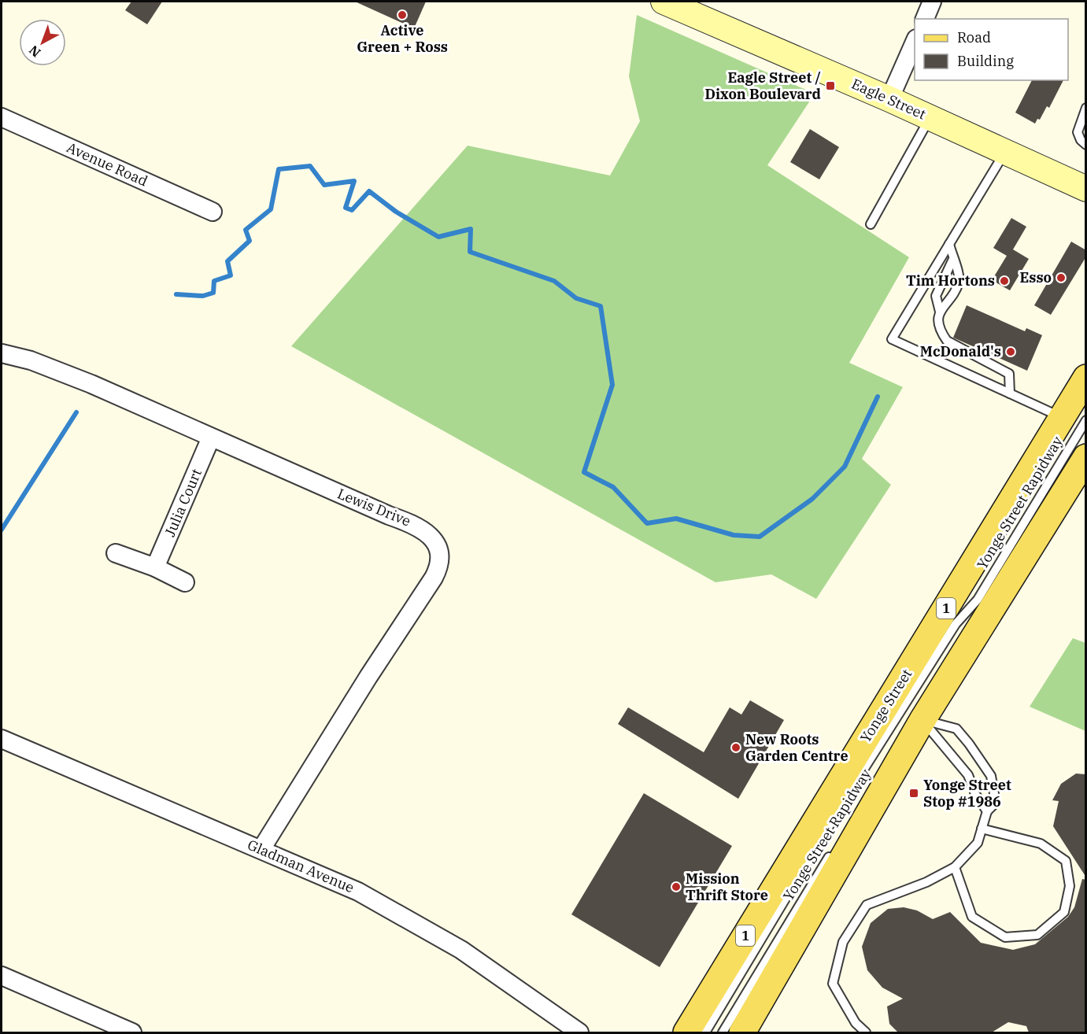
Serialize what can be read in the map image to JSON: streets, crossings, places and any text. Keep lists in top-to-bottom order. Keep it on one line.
{"streets":{"main road":["Eagle Street","1","Yonge Street"],"street":["Avenue Road","Julia Court","Lewis Drive","Gladman Avenue"],"lane":["Yonge Street Rapidway"]},"crossings":[["Julia Court","Lewis Drive"],["Yonge Street Rapidway","Yonge Street"],["Lewis Drive","Gladman Avenue"]],"places":{"other":["Active Green + Ross","Esso","Tim Hortons","McDonald's","New Roots Garden Centre","Mission Thrift Store"],"transit":["Eagle Street / Dixon Boulevard","Yonge Street Stop #1986"]},"legend":["Road","Building"],"north":"bottom left"}
